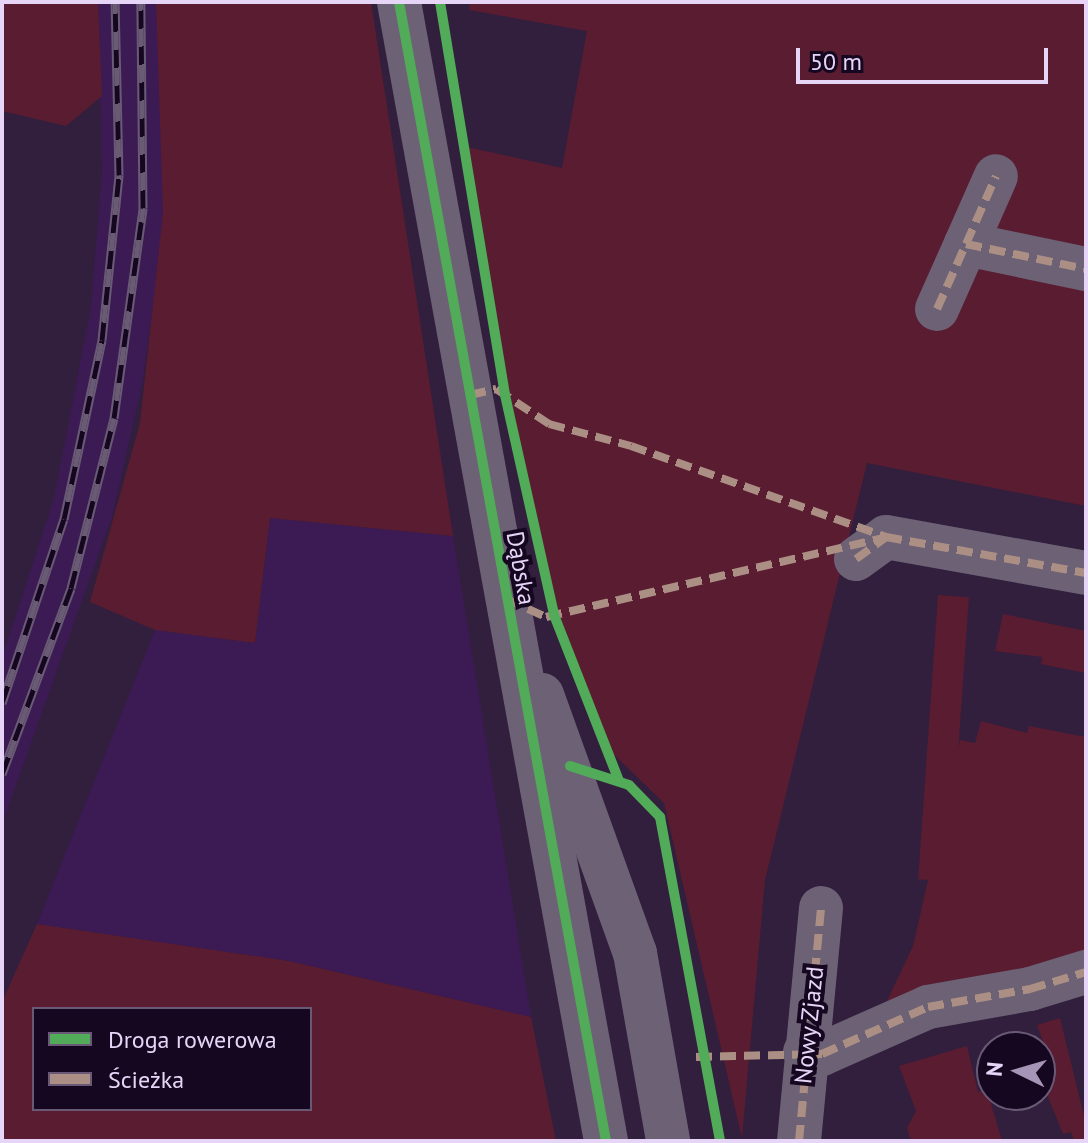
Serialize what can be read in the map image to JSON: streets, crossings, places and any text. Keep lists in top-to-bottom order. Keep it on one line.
{"streets":{"street":["Dąbska","Nowy Zjazd"]},"legend":["Droga rowerowa","Ścieżka"],"scale_bar":"50 m","north":"left"}
